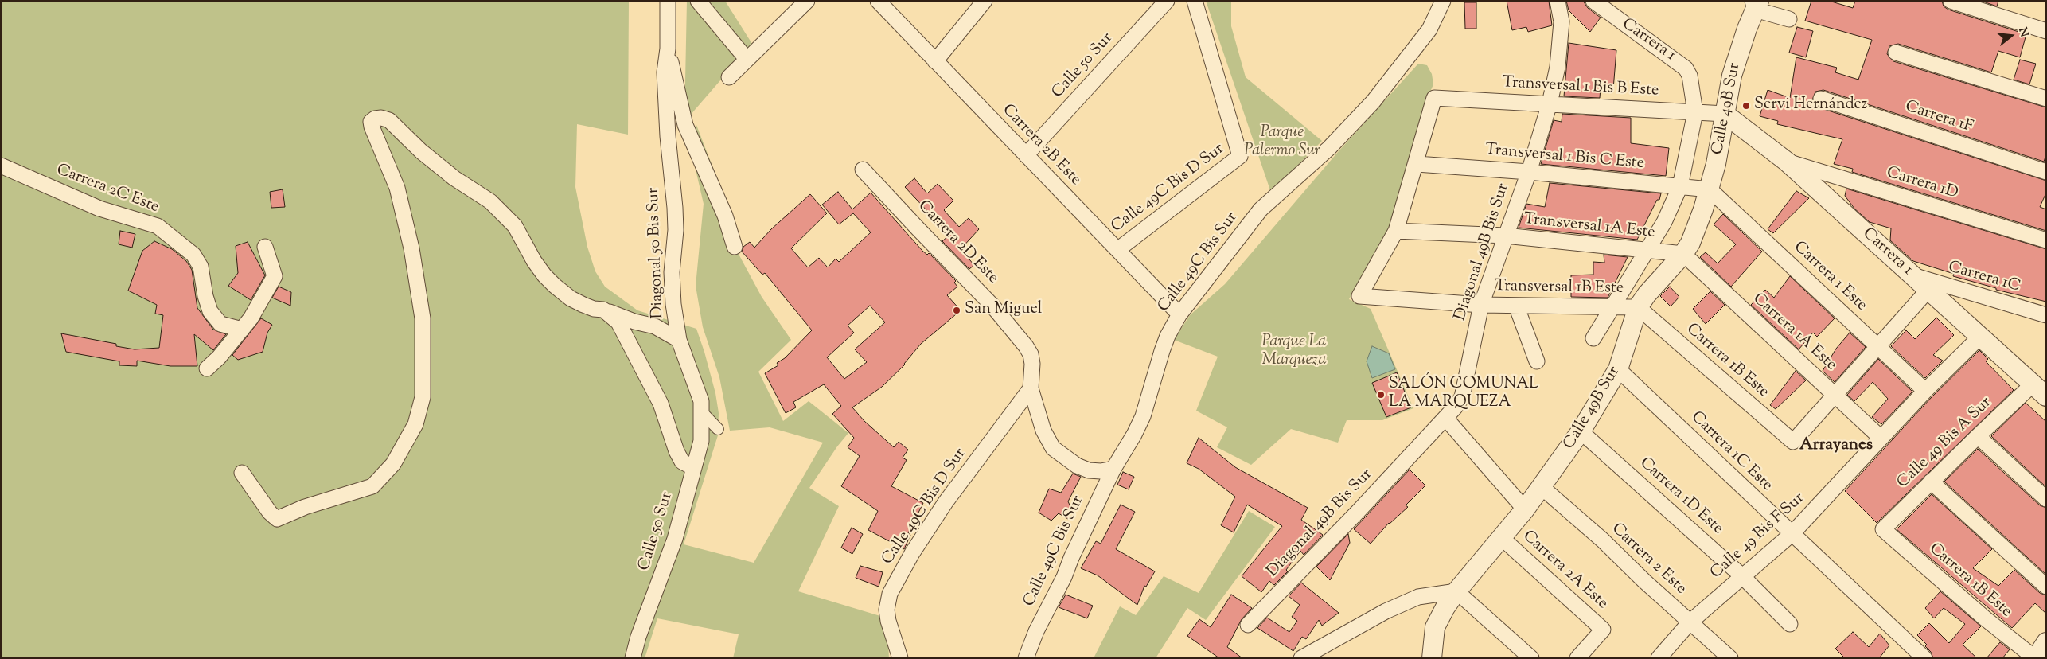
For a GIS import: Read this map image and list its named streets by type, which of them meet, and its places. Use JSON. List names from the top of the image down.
{
  "streets": {
    "street": [
      "Carrera 1",
      "Calle 50 Sur",
      "Transversal 1 Bis B Este",
      "Calle 49B Sur",
      "Carrera 1F",
      "Carrera 2B Este",
      "Transversal 1 Bis C Este",
      "Carrera 1D",
      "Calle 49C Bis D Sur",
      "Carrera 2C Este",
      "Transversal 1A Este",
      "Carrera 2D Este",
      "Diagonal 49B Bis Sur",
      "Diagonal 50 Bis Sur",
      "Calle 49C Bis Sur",
      "Carrera 1 Este",
      "Carrera 1C",
      "Transversal 1B Este",
      "Carrera 1A Este",
      "Carrera 1B Este",
      "Calle 49 Bis A Sur",
      "Carrera 1C Este",
      "Carrera 1D Este",
      "Calle 49 Bis F Sur",
      "Carrera 2 Este",
      "Carrera 2A Este"
    ]
  },
  "crossings": [
    ["Carrera 1", "Transversal 1 Bis B Este"],
    ["Carrera 1", "Calle 49B Sur"],
    ["Carrera 1", "Carrera 1D"],
    ["Carrera 1", "Carrera 1C"],
    ["Carrera 1", "Calle 49 Bis A Sur"],
    ["Carrera 1", "Calle 49 Bis F Sur"],
    ["Calle 50 Sur", "Carrera 2B Este"],
    ["Calle 50 Sur", "Diagonal 50 Bis Sur"],
    ["Transversal 1 Bis B Este", "Calle 49B Sur"],
    ["Transversal 1 Bis B Este", "Transversal 1 Bis C Este"],
    ["Transversal 1 Bis B Este", "Diagonal 49B Bis Sur"],
    ["Calle 49B Sur", "Transversal 1 Bis C Este"],
    ["Calle 49B Sur", "Transversal 1A Este"],
    ["Calle 49B Sur", "Carrera 1 Este"],
    ["Calle 49B Sur", "Transversal 1B Este"],
    ["Calle 49B Sur", "Carrera 1A Este"],
    ["Calle 49B Sur", "Carrera 1B Este"],
    ["Calle 49B Sur", "Carrera 1C Este"],
    ["Calle 49B Sur", "Carrera 1D Este"],
    ["Calle 49B Sur", "Carrera 2 Este"],
    ["Calle 49B Sur", "Carrera 2A Este"],
    ["Carrera 2B Este", "Calle 49C Bis D Sur"],
    ["Carrera 2B Este", "Calle 49C Bis Sur"],
    ["Transversal 1 Bis C Este", "Diagonal 49B Bis Sur"],
    ["Transversal 1 Bis C Este", "Carrera 1 Este"],
    ["Calle 49C Bis D Sur", "Carrera 2D Este"],
    ["Transversal 1A Este", "Diagonal 49B Bis Sur"],
    ["Transversal 1A Este", "Transversal 1B Este"],
    ["Transversal 1A Este", "Carrera 1A Este"],
    ["Diagonal 49B Bis Sur", "Transversal 1B Este"],
    ["Carrera 1 Este", "Calle 49 Bis F Sur"],
    ["Transversal 1B Este", "Carrera 1B Este"],
    ["Carrera 1A Este", "Carrera 1B Este"],
    ["Carrera 1A Este", "Calle 49 Bis F Sur"],
    ["Carrera 1B Este", "Calle 49 Bis A Sur"],
    ["Carrera 1C Este", "Calle 49 Bis F Sur"],
    ["Carrera 1D Este", "Calle 49 Bis F Sur"],
    ["Calle 49 Bis F Sur", "Carrera 2 Este"]
  ],
  "districts": ["Arrayanes"],
  "parks": ["Parque Palermo Sur", "Parque La Marqueza"],
  "places": ["Servi Hernández", "San Miguel", "SALÓN COMUNAL LA MARQUEZA"],
  "north": "right"
}
